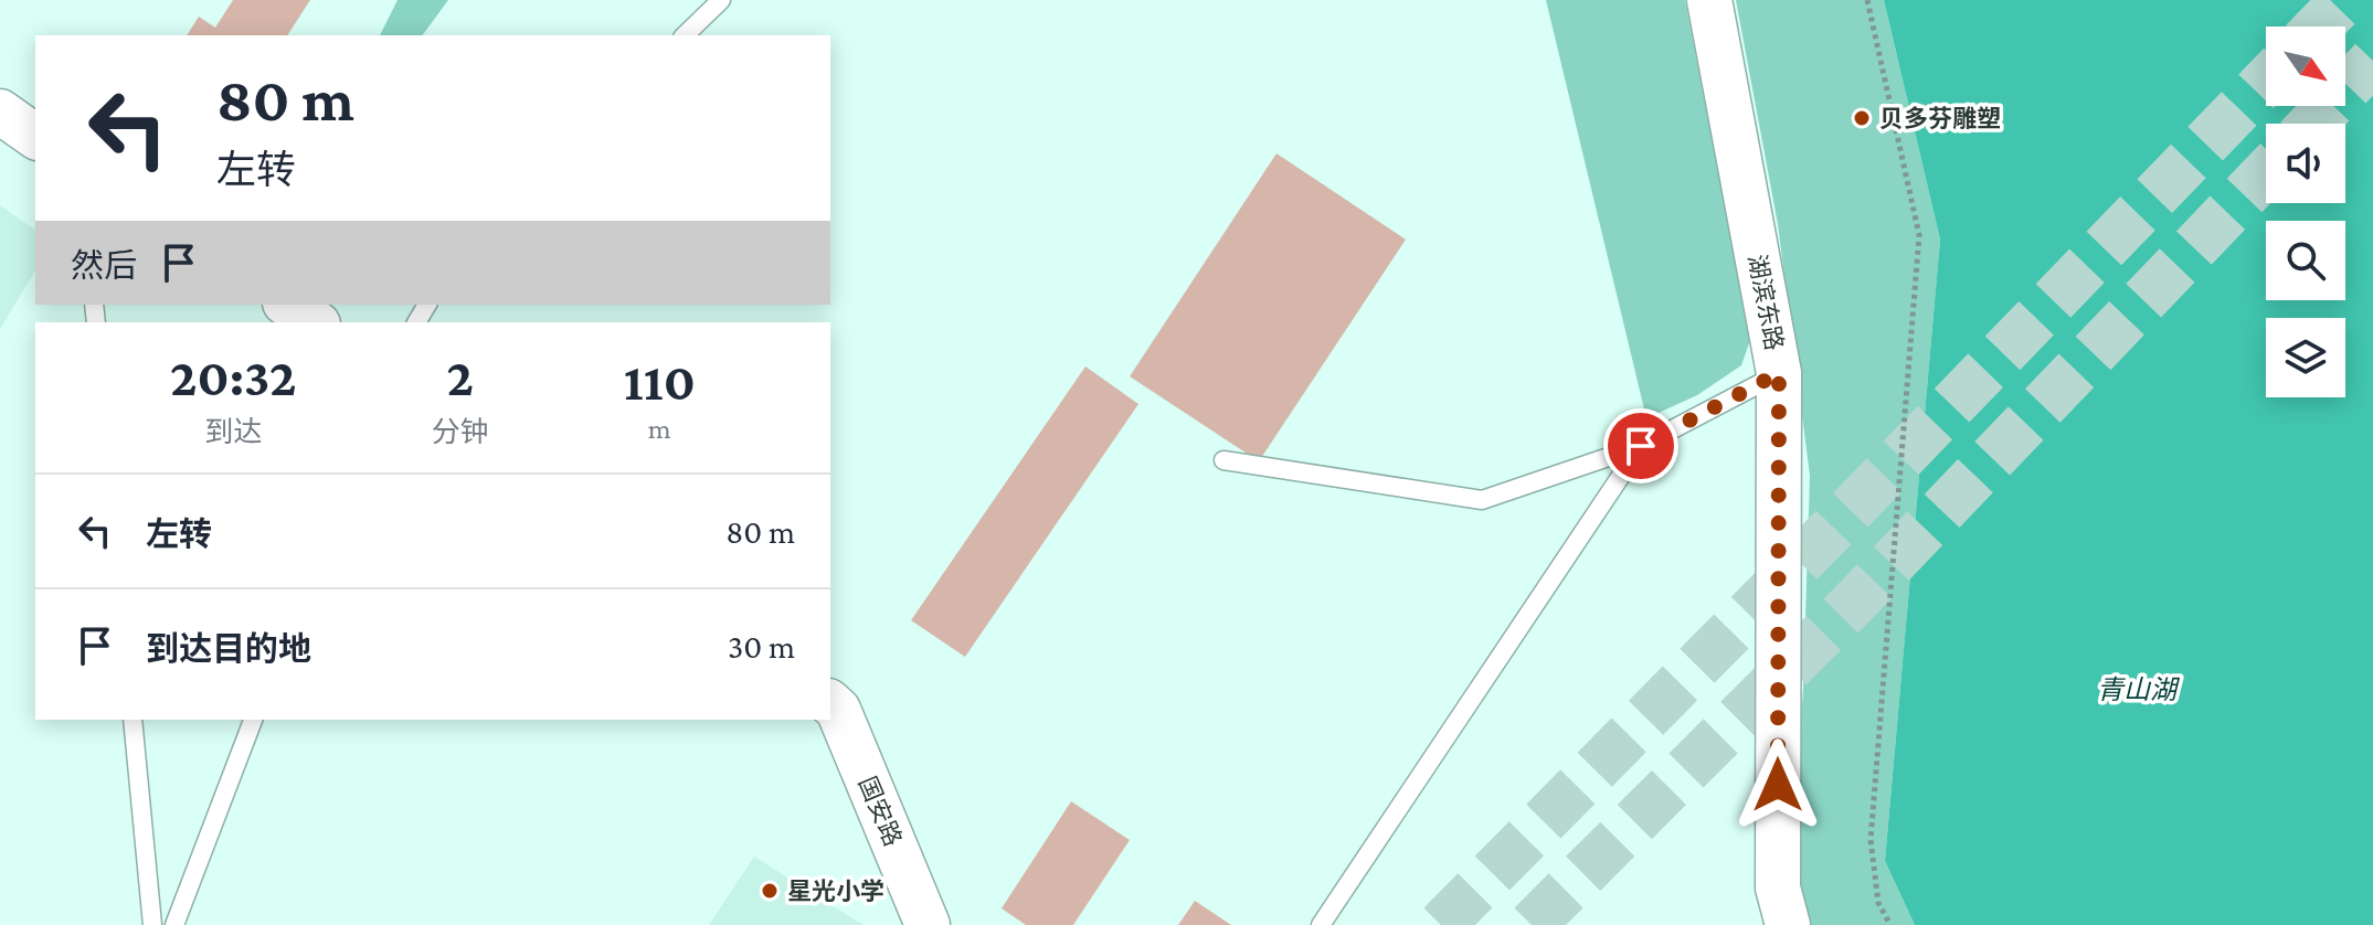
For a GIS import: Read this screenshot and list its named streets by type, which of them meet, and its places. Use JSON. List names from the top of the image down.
{
  "streets": {
    "street": ["湖滨东路", "国安路"]
  },
  "water": ["青山湖"],
  "places": ["贝多芬雕塑", "星光小学"],
  "north": "bottom right",
  "page": {
    "turn": ["80 m", "左转"],
    "then": "然后",
    "eta": [
      "20:32",
      "到达",
      "2",
      "分钟",
      "110",
      "m"
    ],
    "list": [
      {
        "name": "左转",
        "value": "80 m"
      },
      {
        "name": "到达目的地",
        "value": "30 m"
      }
    ]
  }
}
